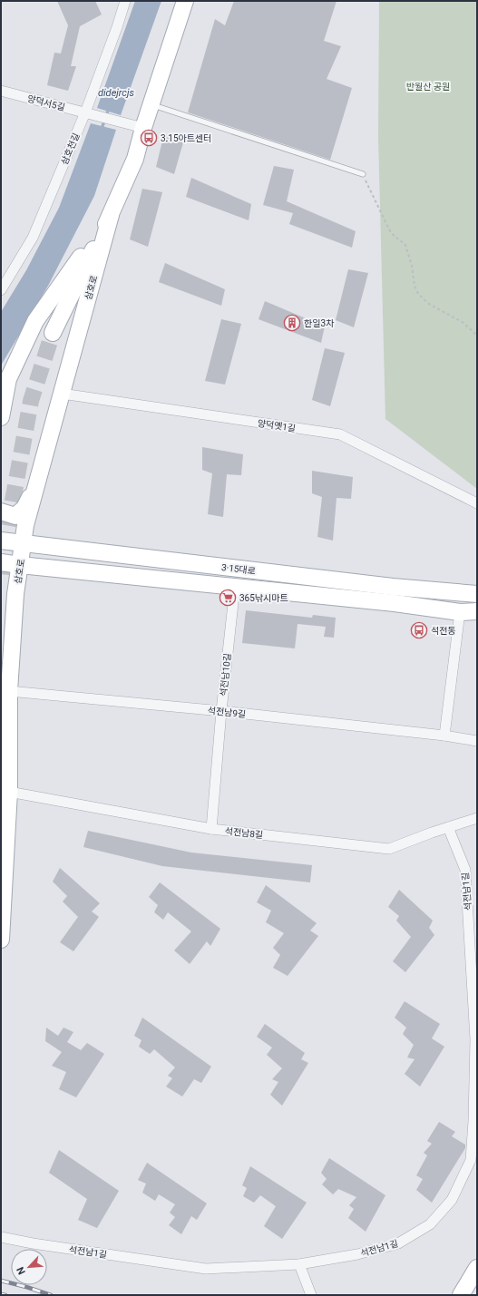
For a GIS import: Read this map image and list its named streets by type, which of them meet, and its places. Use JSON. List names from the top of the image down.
{
  "streets": {
    "main road": ["삼호로", "3·15대로"],
    "street": [
      "양덕서5길",
      "삼호천길",
      "양덕옛1길",
      "석전남10길",
      "석전남9길",
      "석전남8길",
      "석전남1길"
    ]
  },
  "crossings": [
    ["양덕서5길", "삼호천길"],
    ["양덕서5길", "삼호로"],
    ["삼호로", "양덕옛1길"],
    ["삼호로", "3·15대로"],
    ["삼호로", "석전남9길"],
    ["삼호로", "석전남8길"],
    ["3·15대로", "석전남10길"],
    ["석전남10길", "석전남9길"],
    ["석전남10길", "석전남8길"],
    ["석전남8길", "석전남1길"]
  ],
  "water": ["didejrcjs"],
  "parks": ["반월산 공원"],
  "places": {
    "bus stop": ["3.15아트센터", "석전동"],
    "building": ["한일3차"],
    "supermarket": ["365낚시마트"]
  },
  "north": "bottom left"
}
